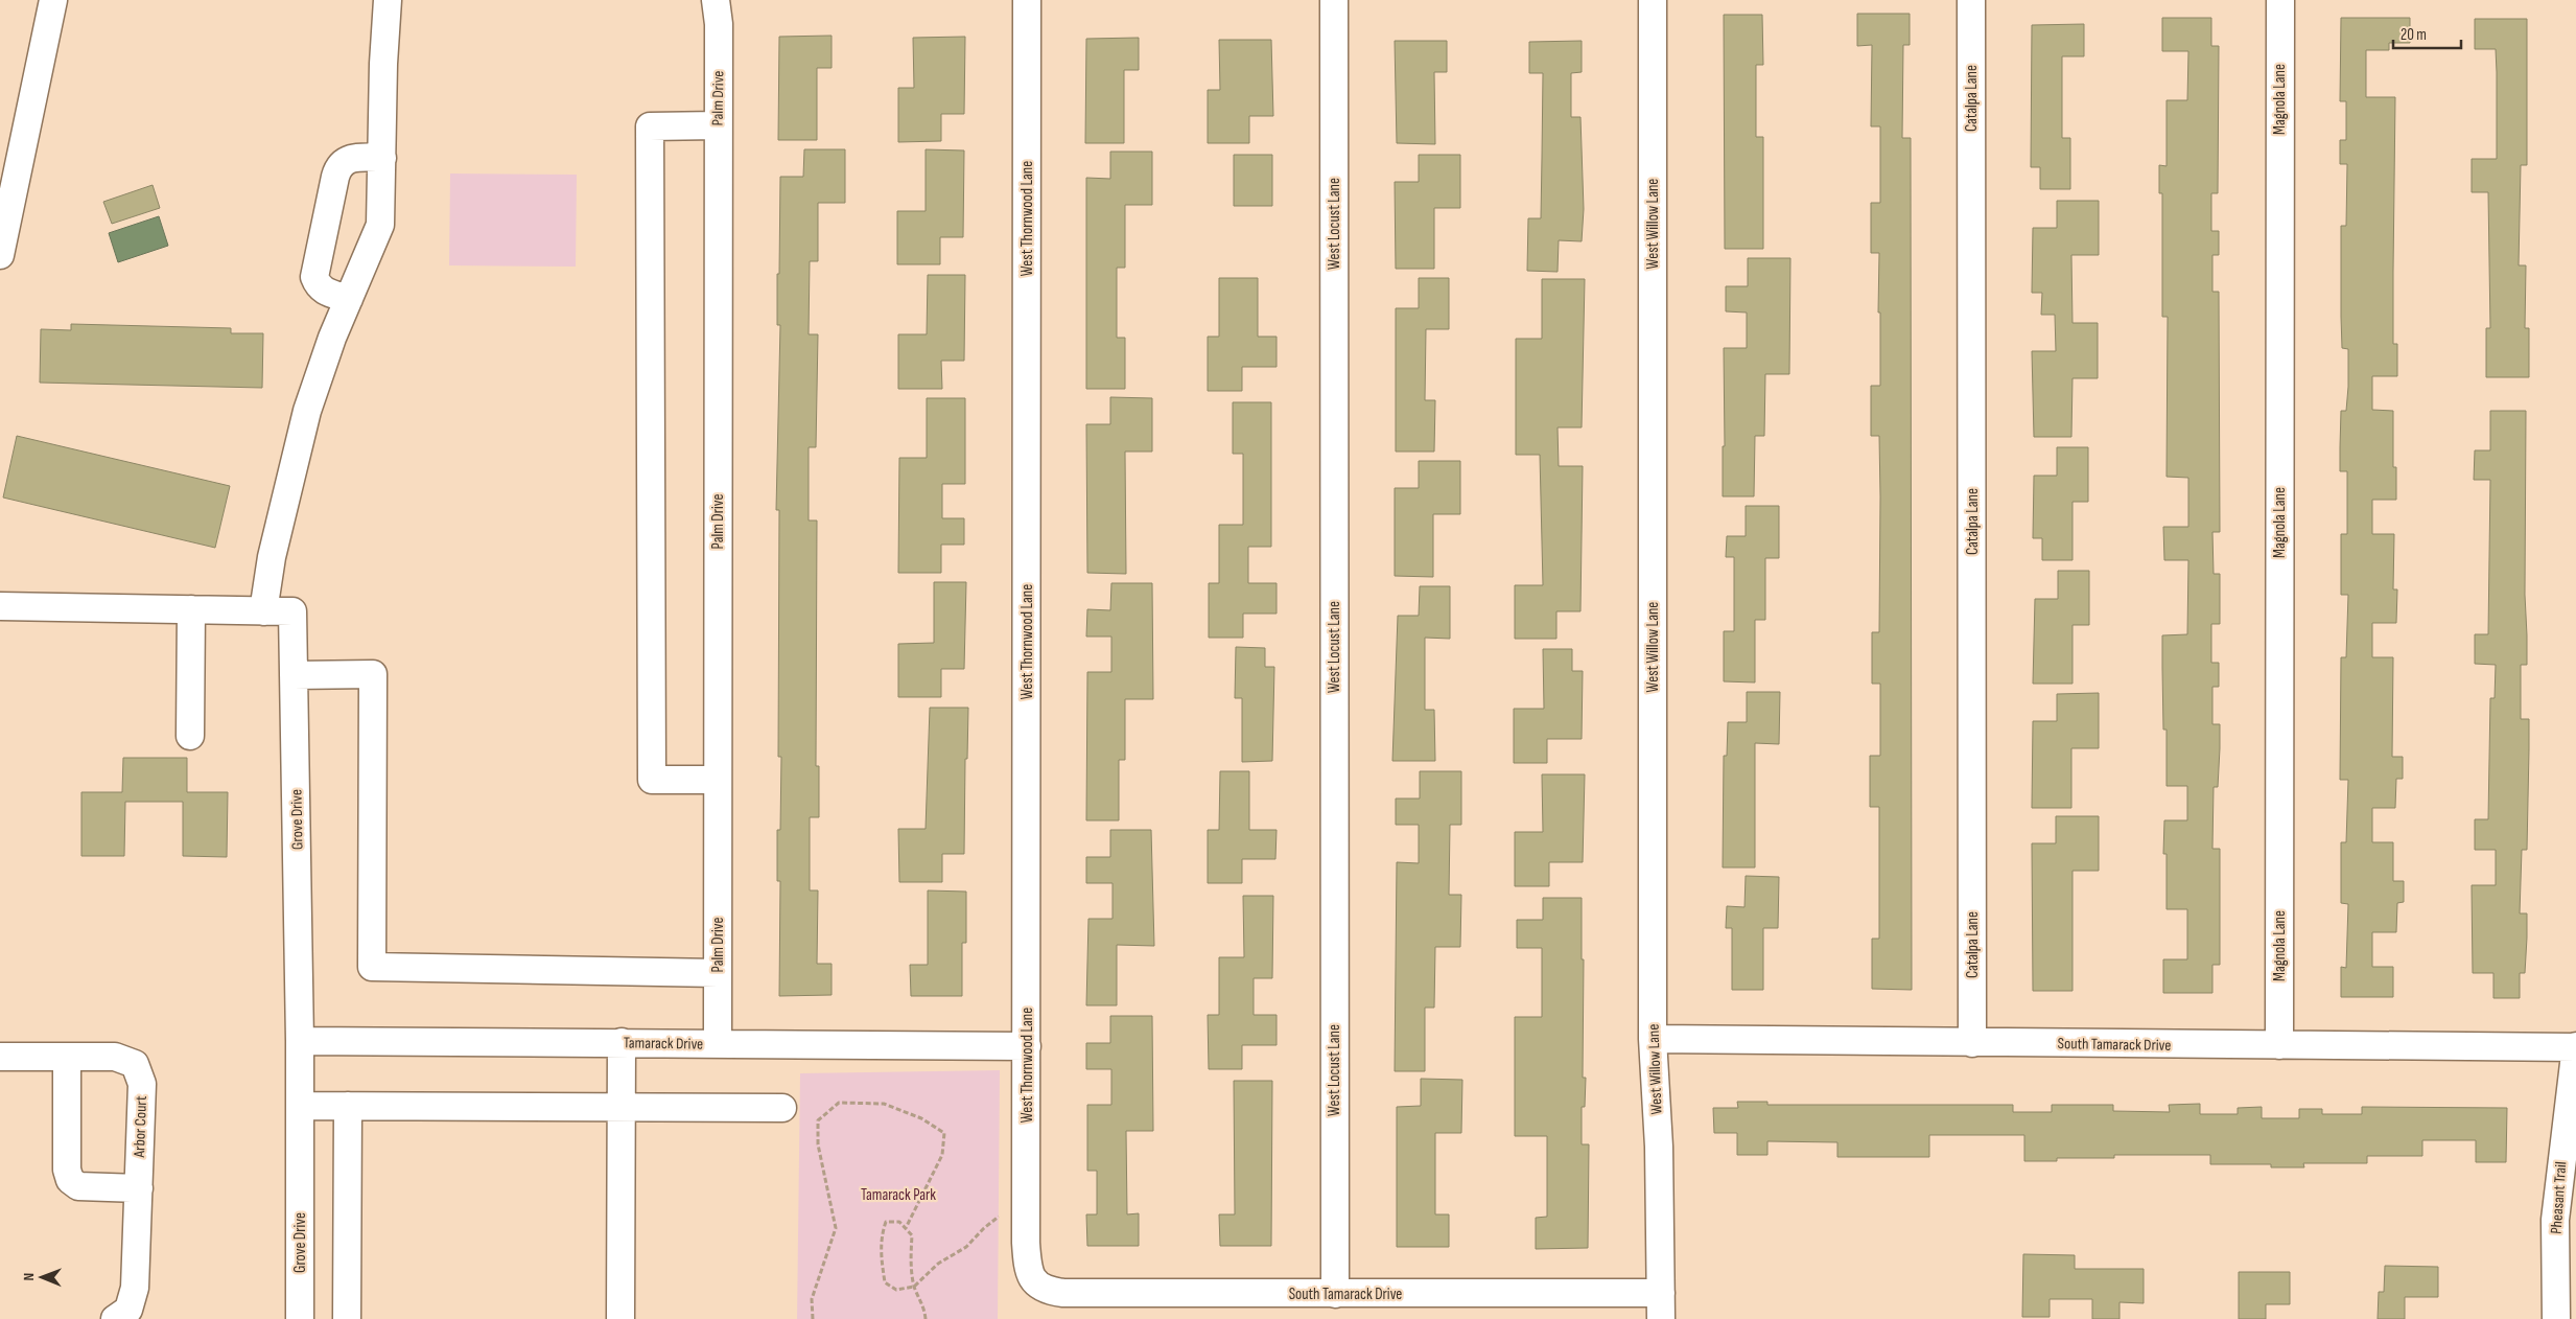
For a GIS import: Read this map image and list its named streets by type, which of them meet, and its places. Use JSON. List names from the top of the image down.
{
  "streets": {
    "street": [
      "Palm Drive",
      "Catalpa Lane",
      "Magnola Lane",
      "West Thornwood Lane",
      "West Locust Lane",
      "West Willow Lane",
      "Grove Drive",
      "Tamarack Drive",
      "South Tamarack Drive",
      "Arbor Court",
      "Pheasant Trail"
    ]
  },
  "crossings": [
    ["Palm Drive", "Tamarack Drive"],
    ["Catalpa Lane", "South Tamarack Drive"],
    ["Magnola Lane", "South Tamarack Drive"],
    ["West Thornwood Lane", "Tamarack Drive"],
    ["West Thornwood Lane", "South Tamarack Drive"],
    ["West Locust Lane", "South Tamarack Drive"],
    ["West Willow Lane", "South Tamarack Drive"],
    ["Grove Drive", "Tamarack Drive"],
    ["South Tamarack Drive", "Pheasant Trail"]
  ],
  "parks": ["Tamarack Park"],
  "scale_bar": "20 m",
  "north": "left"
}
